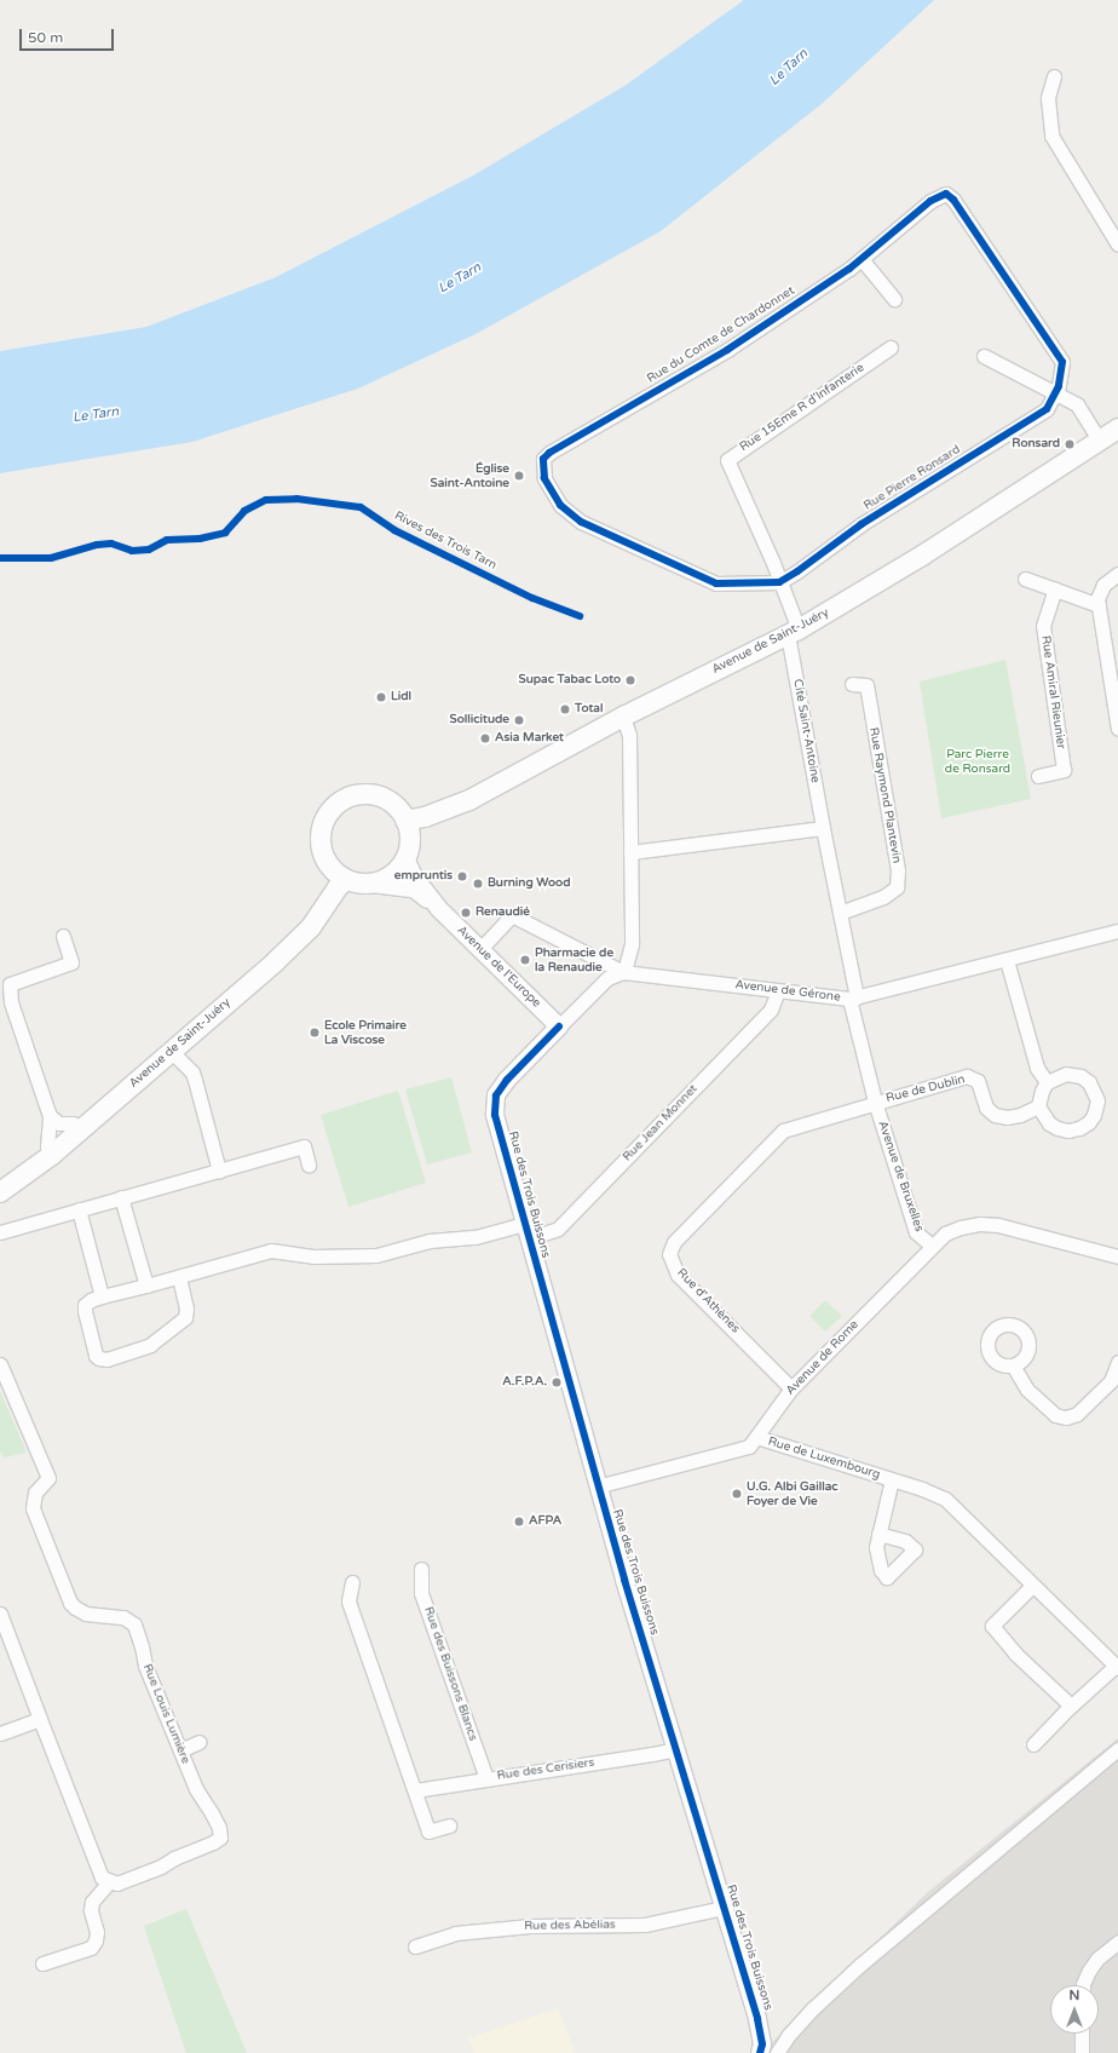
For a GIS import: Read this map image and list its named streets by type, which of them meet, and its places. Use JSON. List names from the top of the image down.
{
  "streets": {
    "main road": ["Avenue de Saint-Juéry"],
    "street": [
      "Rue du Comte de Chardonnet",
      "Rue 15Eme R d'Infanterie",
      "Rue Pierre Ronsard",
      "Rue Amiral Rieunier",
      "Cité Saint-Antoine",
      "Rue Raymond Plantevin",
      "Avenue de l'Europe",
      "Avenue de Gérone",
      "Rue de Dublin",
      "Rue Jean Monnet",
      "Avenue de Bruxelles",
      "Rue des Trois Buissons",
      "Rue d'Athènes",
      "Avenue de Rome",
      "Rue de Luxembourg",
      "Rue des Buissons Blancs",
      "Rue Louis Lumière",
      "Rue des Cerisiers",
      "Rue des Abélias"
    ],
    "cycle path": ["Rives des Trois Tarn"]
  },
  "crossings": [
    ["Rue du Comte de Chardonnet", "Rue 15Eme R d'Infanterie"],
    ["Rue du Comte de Chardonnet", "Rue Pierre Ronsard"],
    ["Rue 15Eme R d'Infanterie", "Rue Pierre Ronsard"],
    ["Avenue de Saint-Juéry", "Cité Saint-Antoine"],
    ["Avenue de Saint-Juéry", "Avenue de l'Europe"],
    ["Cité Saint-Antoine", "Rue Raymond Plantevin"],
    ["Cité Saint-Antoine", "Avenue de Gérone"],
    ["Cité Saint-Antoine", "Avenue de Bruxelles"],
    ["Avenue de l'Europe", "Avenue de Gérone"],
    ["Avenue de l'Europe", "Rue des Trois Buissons"],
    ["Avenue de Gérone", "Rue Jean Monnet"],
    ["Avenue de Gérone", "Avenue de Bruxelles"],
    ["Rue de Dublin", "Avenue de Bruxelles"],
    ["Rue de Dublin", "Rue d'Athènes"],
    ["Rue Jean Monnet", "Rue des Trois Buissons"],
    ["Avenue de Bruxelles", "Rue d'Athènes"],
    ["Avenue de Bruxelles", "Avenue de Rome"],
    ["Rue des Trois Buissons", "Avenue de Rome"],
    ["Rue des Trois Buissons", "Rue des Cerisiers"],
    ["Rue des Trois Buissons", "Rue des Abélias"],
    ["Rue d'Athènes", "Avenue de Rome"],
    ["Avenue de Rome", "Rue de Luxembourg"],
    ["Rue des Buissons Blancs", "Rue des Cerisiers"]
  ],
  "water": ["Le Tarn"],
  "parks": ["Parc Pierre de Ronsard"],
  "places": [
    "Ronsard",
    "Église Saint-Antoine",
    "Supac Tabac Loto",
    "Lidl",
    "Total",
    "Sollicitude",
    "Asia Market",
    "empruntis",
    "Burning Wood",
    "Renaudié",
    "Pharmacie de la Renaudie",
    "Ecole Primaire La Viscose",
    "A.F.P.A.",
    "U.G. Albi Gaillac Foyer de Vie",
    "AFPA"
  ],
  "scale_bar": "50 m",
  "north": "top"
}
